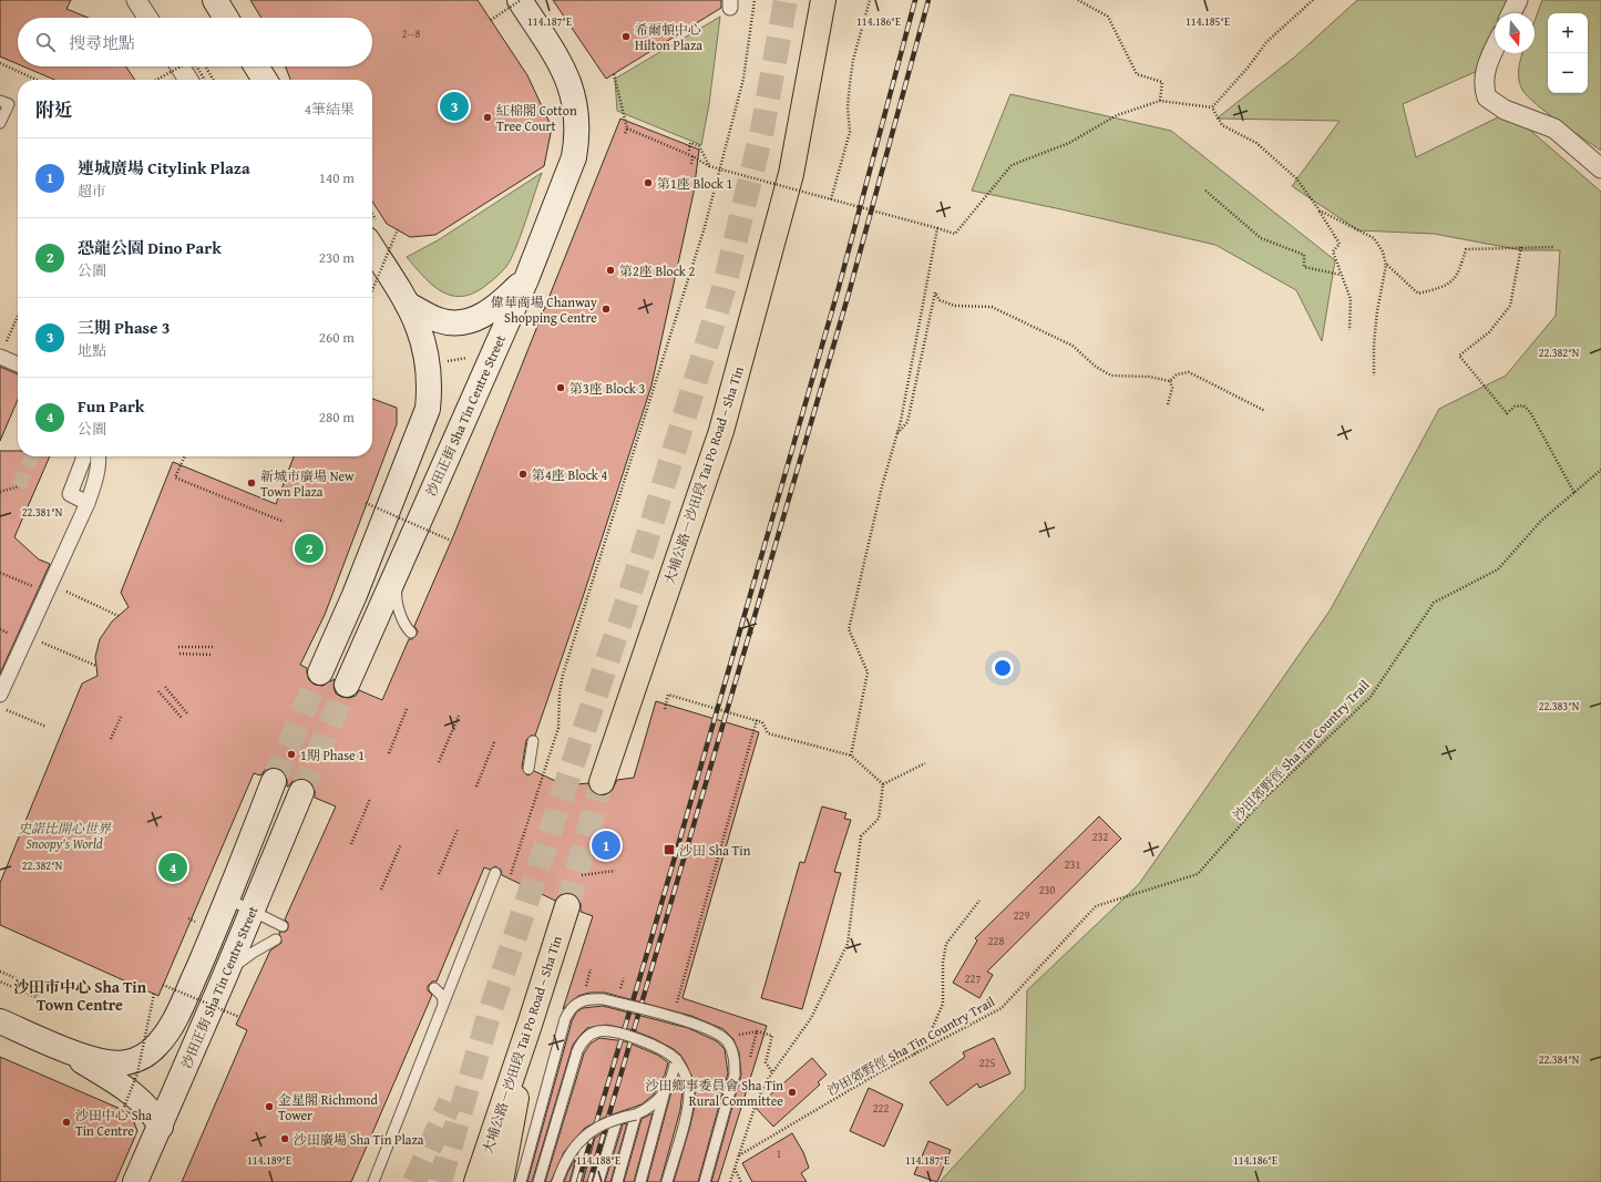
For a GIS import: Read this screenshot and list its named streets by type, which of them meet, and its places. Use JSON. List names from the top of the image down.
{
  "streets": {
    "highway": ["大埔公路－沙田段 Tai Po Road – Sha Tin"],
    "main road": ["沙田正街 Sha Tin Centre Street"],
    "path": ["沙田郊野徑 Sha Tin Country Trail"]
  },
  "districts": ["沙田市中心 Sha Tin Town Centre"],
  "parks": ["史諾比開心世界 Snoopy's World"],
  "places": {
    "other": [
      "希爾頓中心 Hilton Plaza",
      "紅棉閣 Cotton Tree Court",
      "第1座 Block 1",
      "第2座 Block 2",
      "偉華商場 Chanway Shopping Centre",
      "第3座 Block 3",
      "第4座 Block 4",
      "新城市廣場 New Town Plaza",
      "1期 Phase 1",
      "沙田鄉事委員會 Sha Tin Rural Committee",
      "金星閣 Richmond Tower",
      "沙田中心 Sha Tin Centre",
      "沙田廣場 Sha Tin Plaza"
    ],
    "transit": ["沙田 Sha Tin"]
  },
  "house_numbers": [
    "2--8",
    "232",
    "231",
    "230",
    "229",
    "228",
    "227",
    "225",
    "222",
    "1"
  ],
  "north": "bottom",
  "page": {
    "map_buttons": ["+", "−"],
    "search": "搜尋地點",
    "heading": ["附近", "4筆結果"],
    "pins": [
      "3",
      "2",
      "1",
      "4"
    ],
    "list": [
      {
        "mark": "1",
        "name": "連城廣場 Citylink Plaza",
        "note": "超市",
        "value": "140 m"
      },
      {
        "mark": "2",
        "name": "恐龍公園 Dino Park",
        "note": "公園",
        "value": "230 m"
      },
      {
        "mark": "3",
        "name": "三期 Phase 3",
        "note": "地點",
        "value": "260 m"
      },
      {
        "mark": "4",
        "name": "Fun Park",
        "note": "公園",
        "value": "280 m"
      }
    ]
  },
  "coordinates": [
    "114.187°E",
    "114.186°E",
    "114.185°E",
    "22.382°N",
    "22.381°N",
    "22.383°N",
    "22.384°N",
    "114.189°E",
    "114.188°E"
  ]
}
